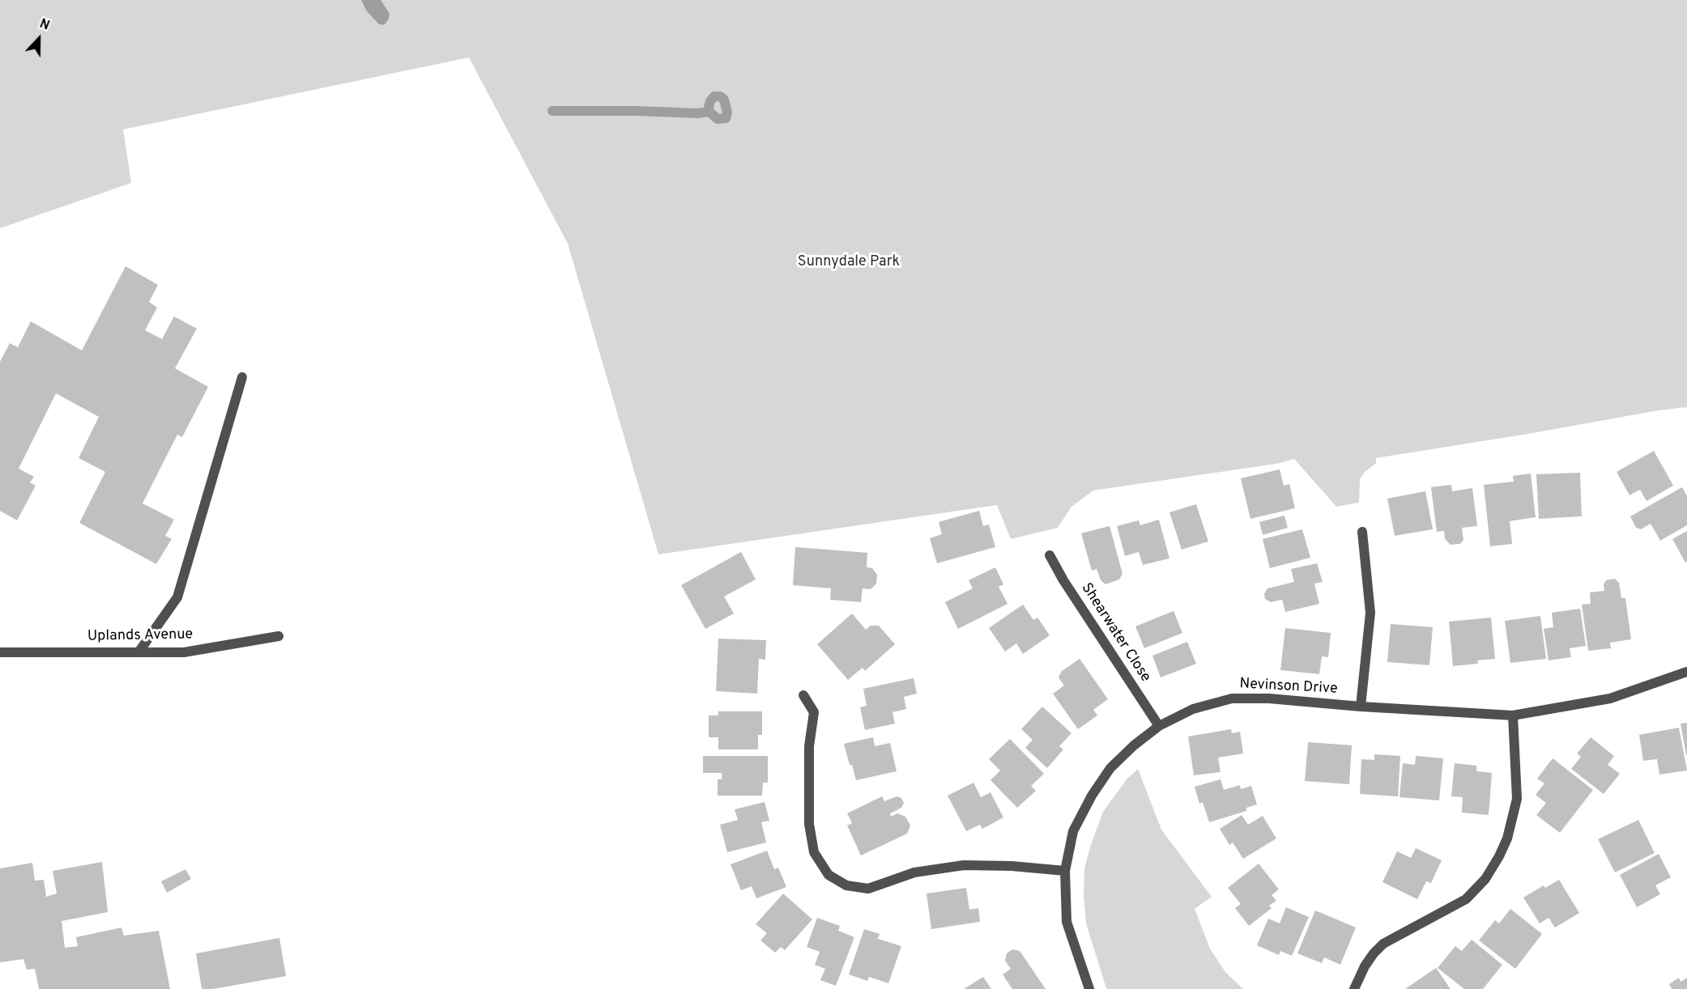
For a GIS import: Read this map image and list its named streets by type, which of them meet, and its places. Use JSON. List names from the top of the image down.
{
  "streets": {
    "street": ["Shearwater Close", "Uplands Avenue", "Nevinson Drive"]
  },
  "crossings": [
    ["Shearwater Close", "Nevinson Drive"]
  ],
  "parks": ["Sunnydale Park"],
  "north": "top"
}
